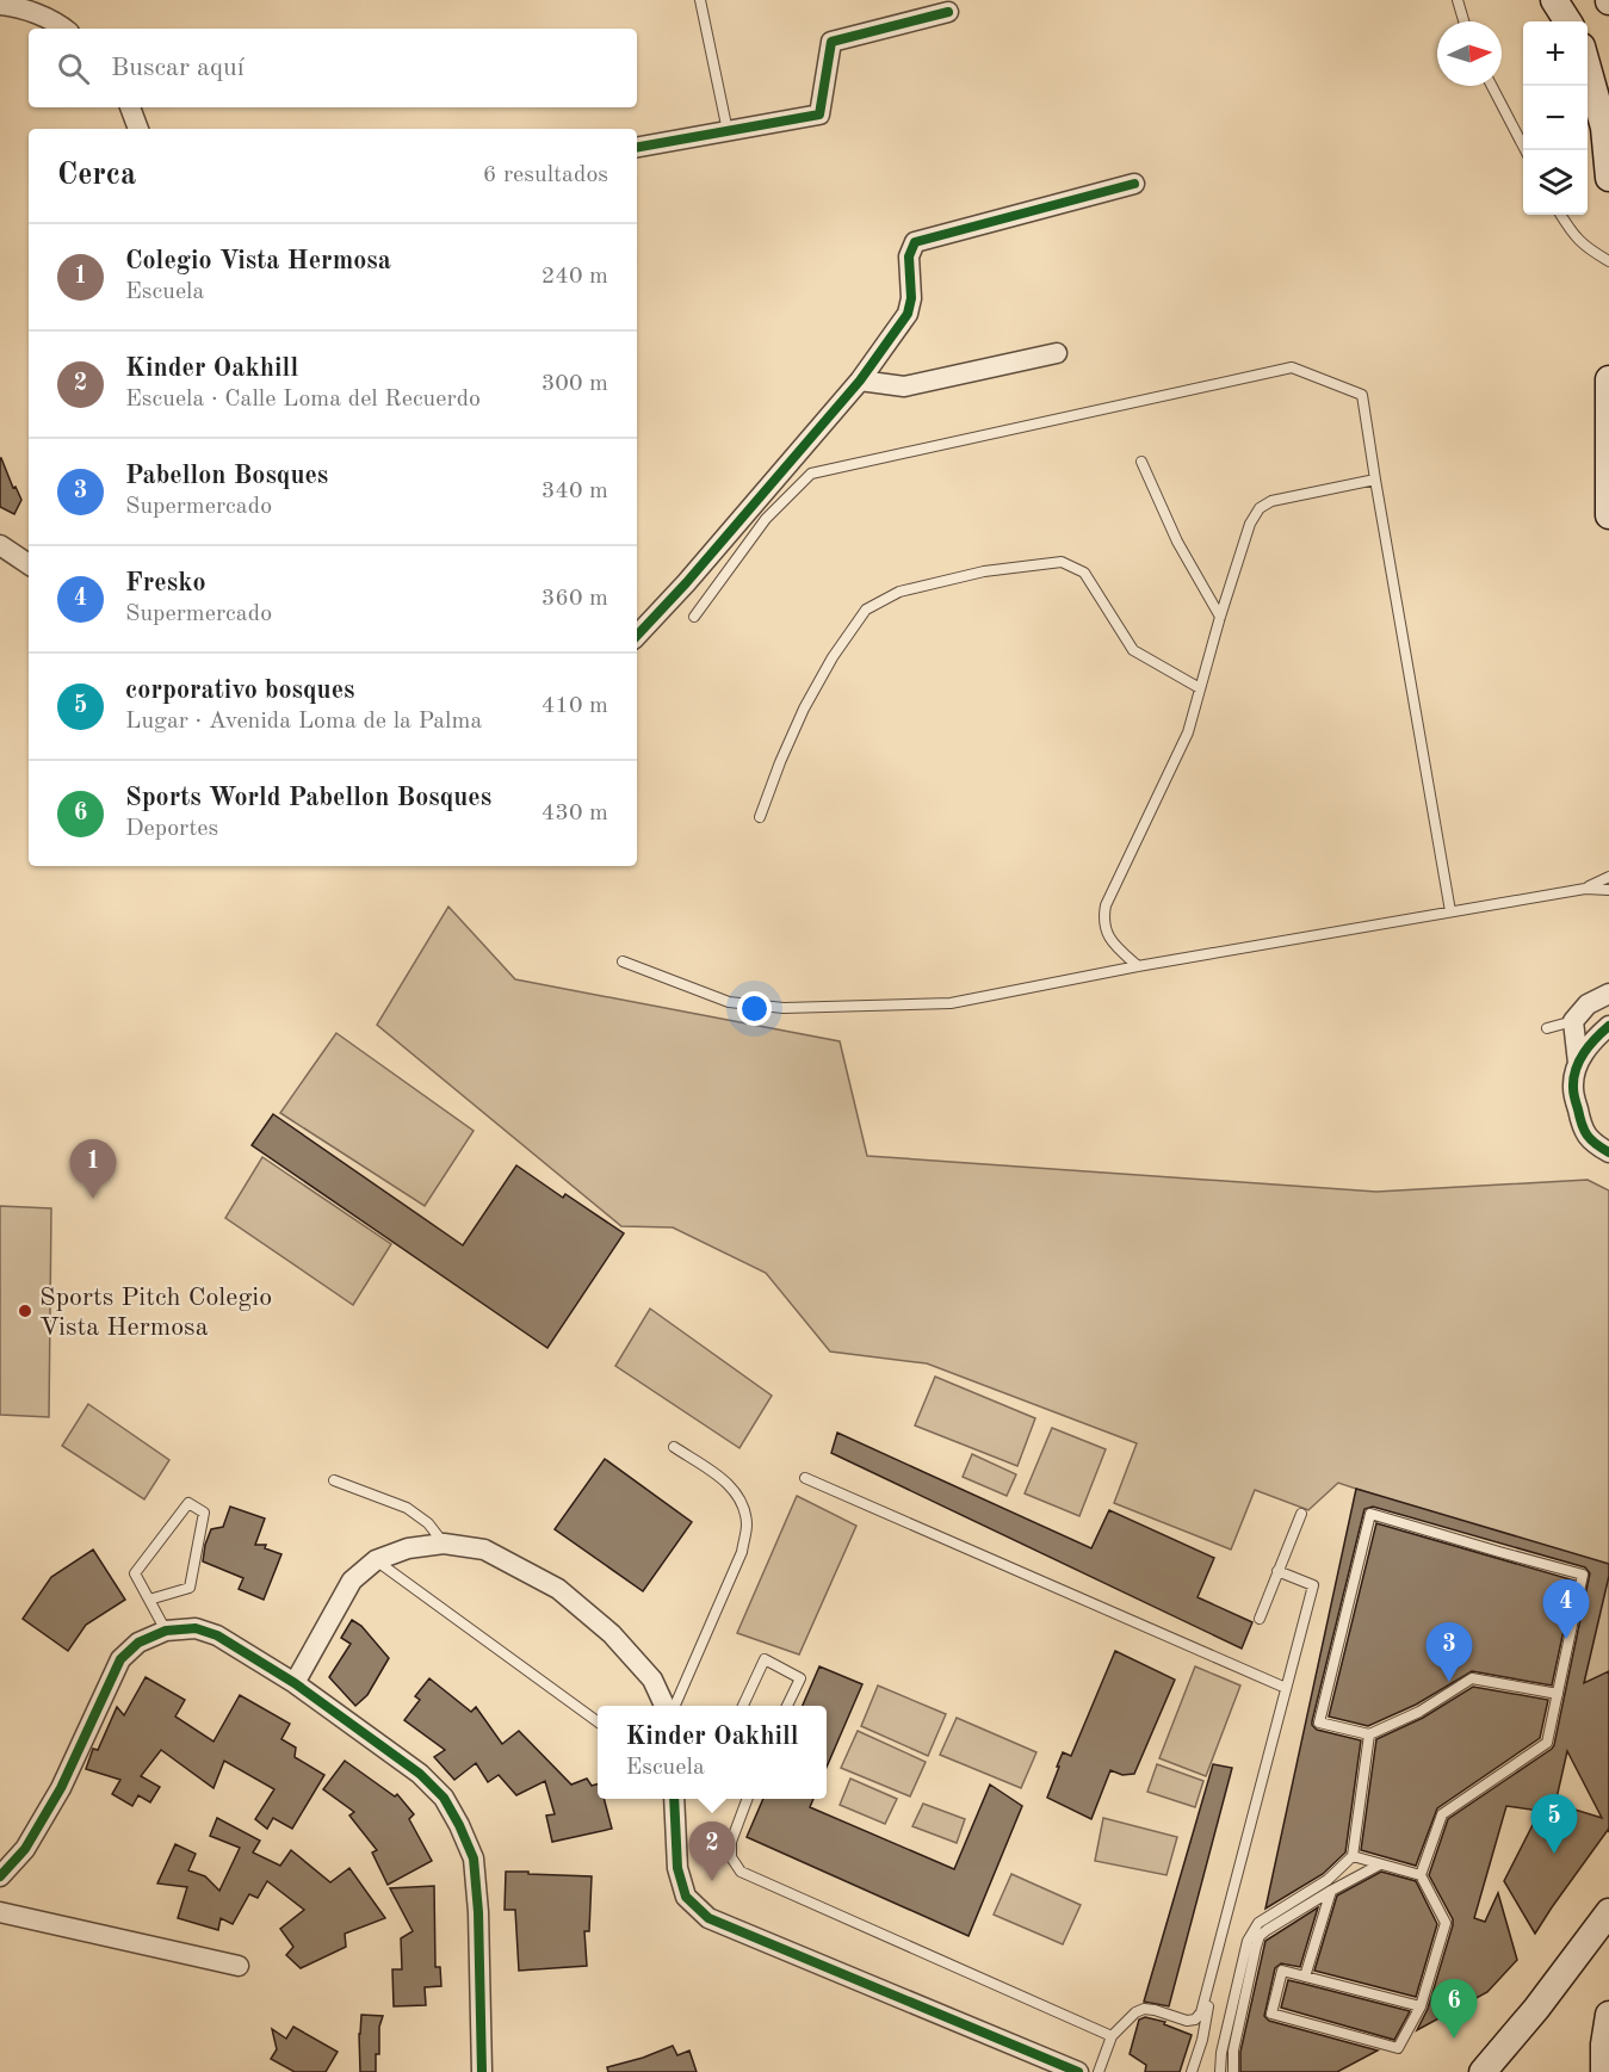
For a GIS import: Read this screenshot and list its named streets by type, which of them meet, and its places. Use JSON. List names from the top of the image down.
{
  "places": ["Sports Pitch Colegio Vista Hermosa"],
  "north": "right",
  "page": {
    "map_buttons": ["+", "−"],
    "search": "Buscar aquí",
    "heading": ["Cerca", "6 resultados"],
    "list": [
      {
        "mark": "1",
        "name": "Colegio Vista Hermosa",
        "note": "Escuela",
        "value": "240 m"
      },
      {
        "mark": "2",
        "name": "Kinder Oakhill",
        "note": "Escuela · Calle Loma del Recuerdo",
        "value": "300 m"
      },
      {
        "mark": "3",
        "name": "Pabellon Bosques",
        "note": "Supermercado",
        "value": "340 m"
      },
      {
        "mark": "4",
        "name": "Fresko",
        "note": "Supermercado",
        "value": "360 m"
      },
      {
        "mark": "5",
        "name": "corporativo bosques",
        "note": "Lugar · Avenida Loma de la Palma",
        "value": "410 m"
      },
      {
        "mark": "6",
        "name": "Sports World Pabellon Bosques",
        "note": "Deportes",
        "value": "430 m"
      }
    ],
    "pins": [
      "1",
      "4",
      "3",
      "5",
      "2",
      "6"
    ],
    "popup": ["Kinder Oakhill", "Escuela"]
  }
}
